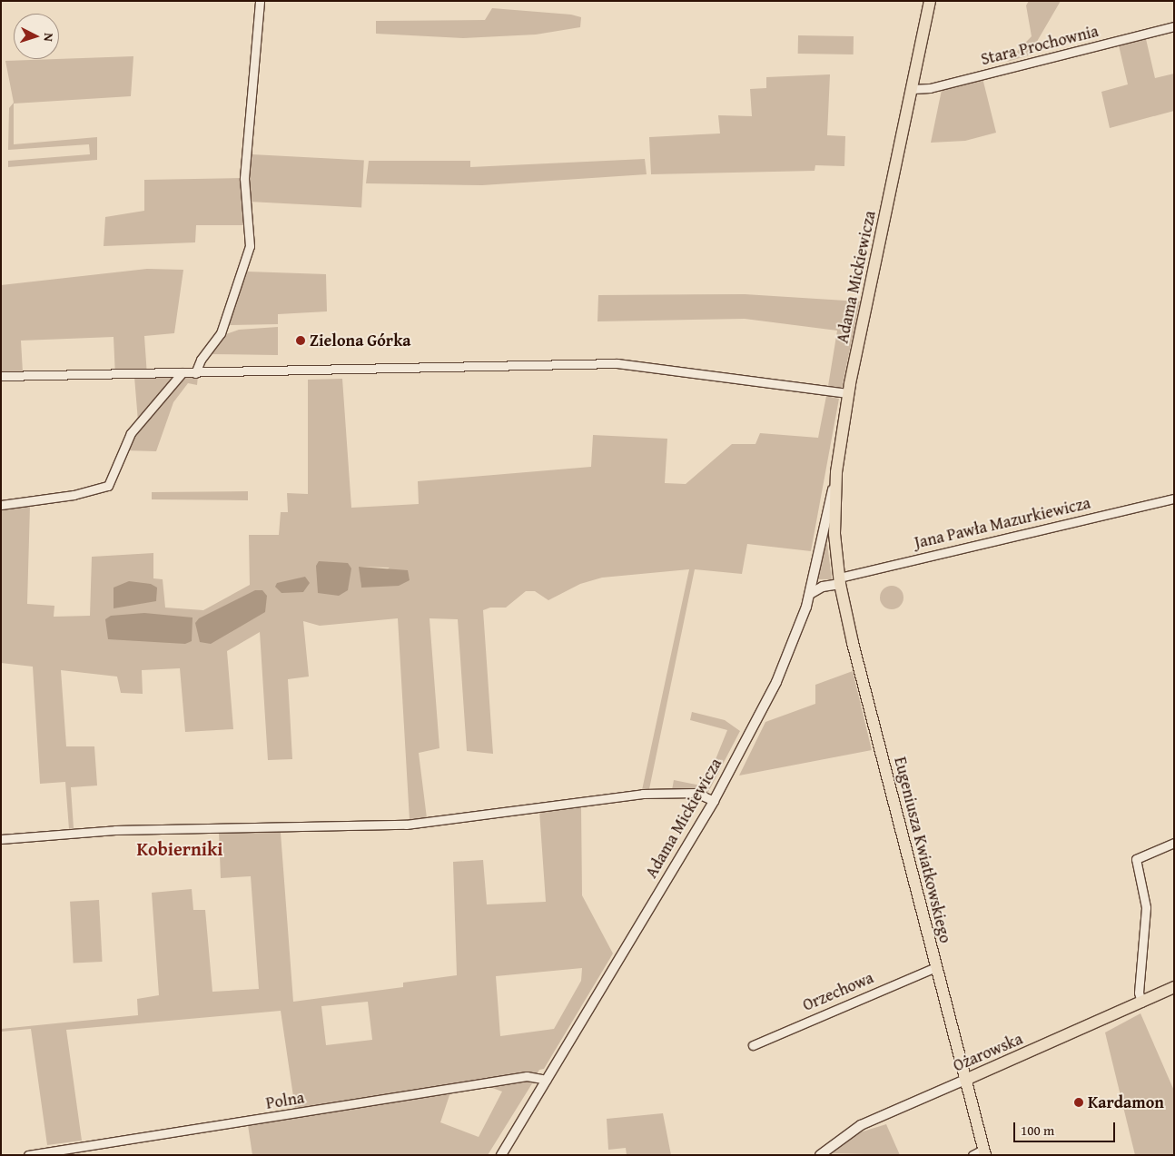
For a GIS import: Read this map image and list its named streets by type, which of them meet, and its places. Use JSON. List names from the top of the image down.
{
  "streets": {
    "main road": ["Adama Mickiewicza", "Eugeniusza Kwiatkowskiego", "Ożarowska"],
    "street": [
      "Stara Prochownia",
      "Jana Pawła Mazurkiewicza",
      "Orzechowa",
      "Polna"
    ]
  },
  "crossings": [
    ["Stara Prochownia", "Adama Mickiewicza"],
    ["Adama Mickiewicza", "Jana Pawła Mazurkiewicza"],
    ["Adama Mickiewicza", "Eugeniusza Kwiatkowskiego"],
    ["Adama Mickiewicza", "Polna"],
    ["Jana Pawła Mazurkiewicza", "Eugeniusza Kwiatkowskiego"],
    ["Eugeniusza Kwiatkowskiego", "Orzechowa"],
    ["Eugeniusza Kwiatkowskiego", "Ożarowska"]
  ],
  "districts": ["Kobierniki"],
  "places": ["Zielona Górka", "Kardamon"],
  "scale_bar": "100 m",
  "north": "right"
}
